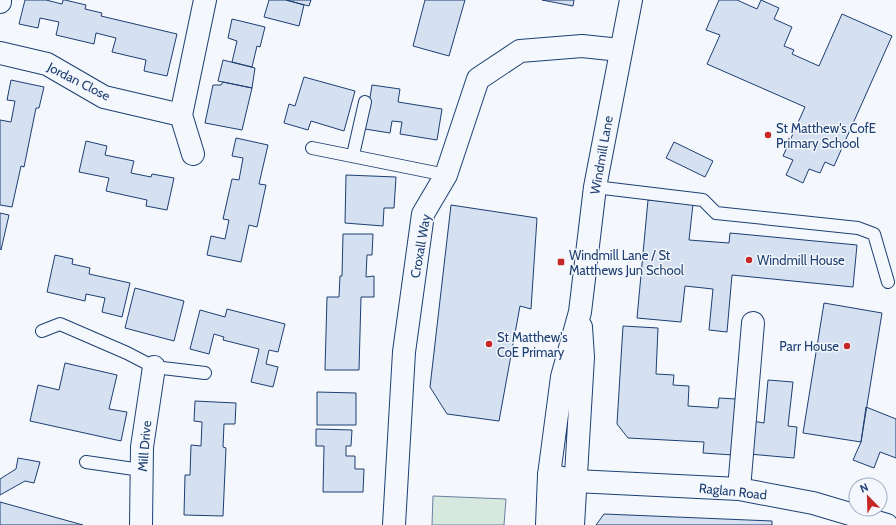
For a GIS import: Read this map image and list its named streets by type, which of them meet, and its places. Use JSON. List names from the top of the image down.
{
  "streets": {
    "street": [
      "Jordan Close",
      "Windmill Lane",
      "Croxall Way",
      "Mill Drive",
      "Raglan Road"
    ]
  },
  "crossings": [
    ["Windmill Lane", "Croxall Way"],
    ["Windmill Lane", "Raglan Road"]
  ],
  "places": {
    "other": [
      "St Matthew's CofE Primary School",
      "Windmill House",
      "St Matthew's CoE Primary",
      "Parr House"
    ],
    "transit": ["Windmill Lane / St Matthews Jun School"]
  },
  "north": "top left"
}
